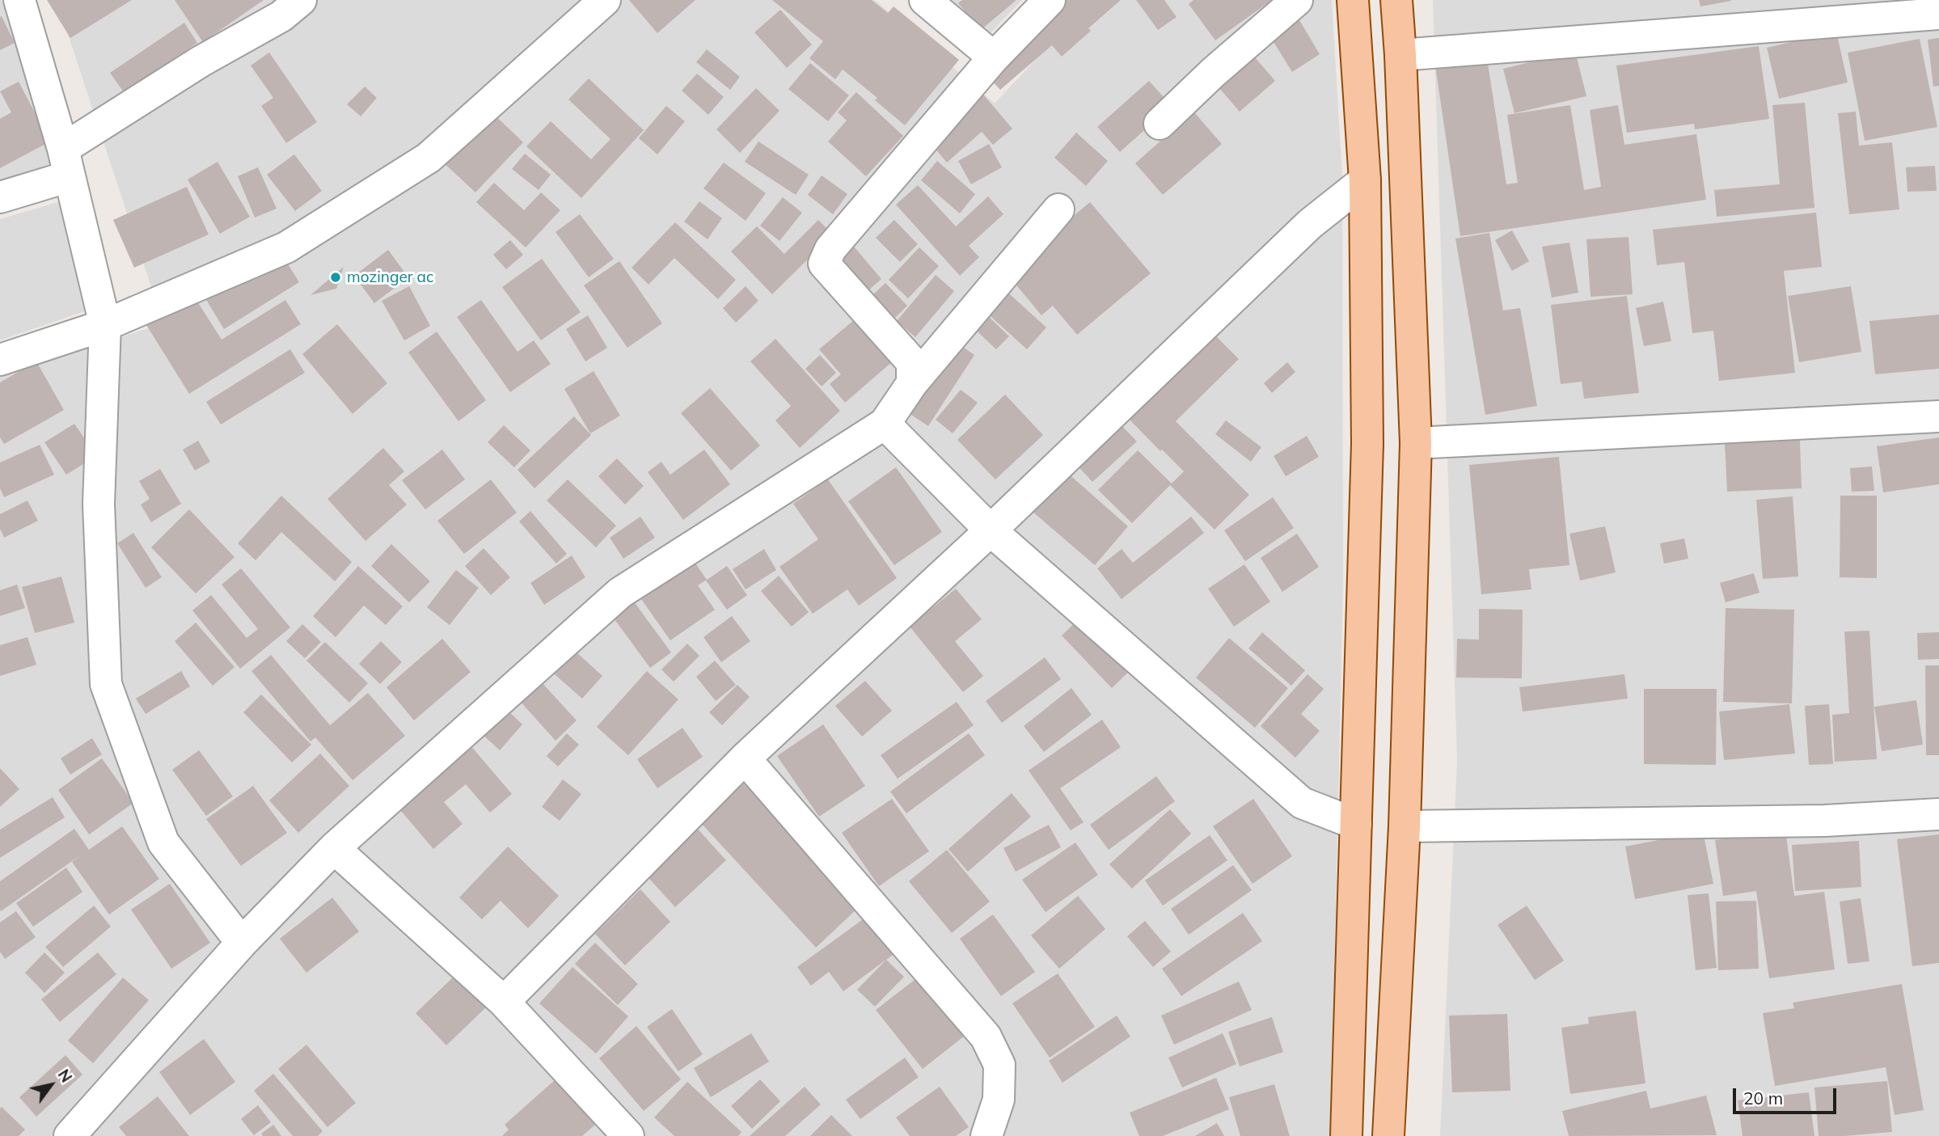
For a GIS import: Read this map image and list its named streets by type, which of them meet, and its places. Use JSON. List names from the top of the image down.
{
  "places": ["mozinger ac"],
  "scale_bar": "20 m",
  "north": "top right"
}
